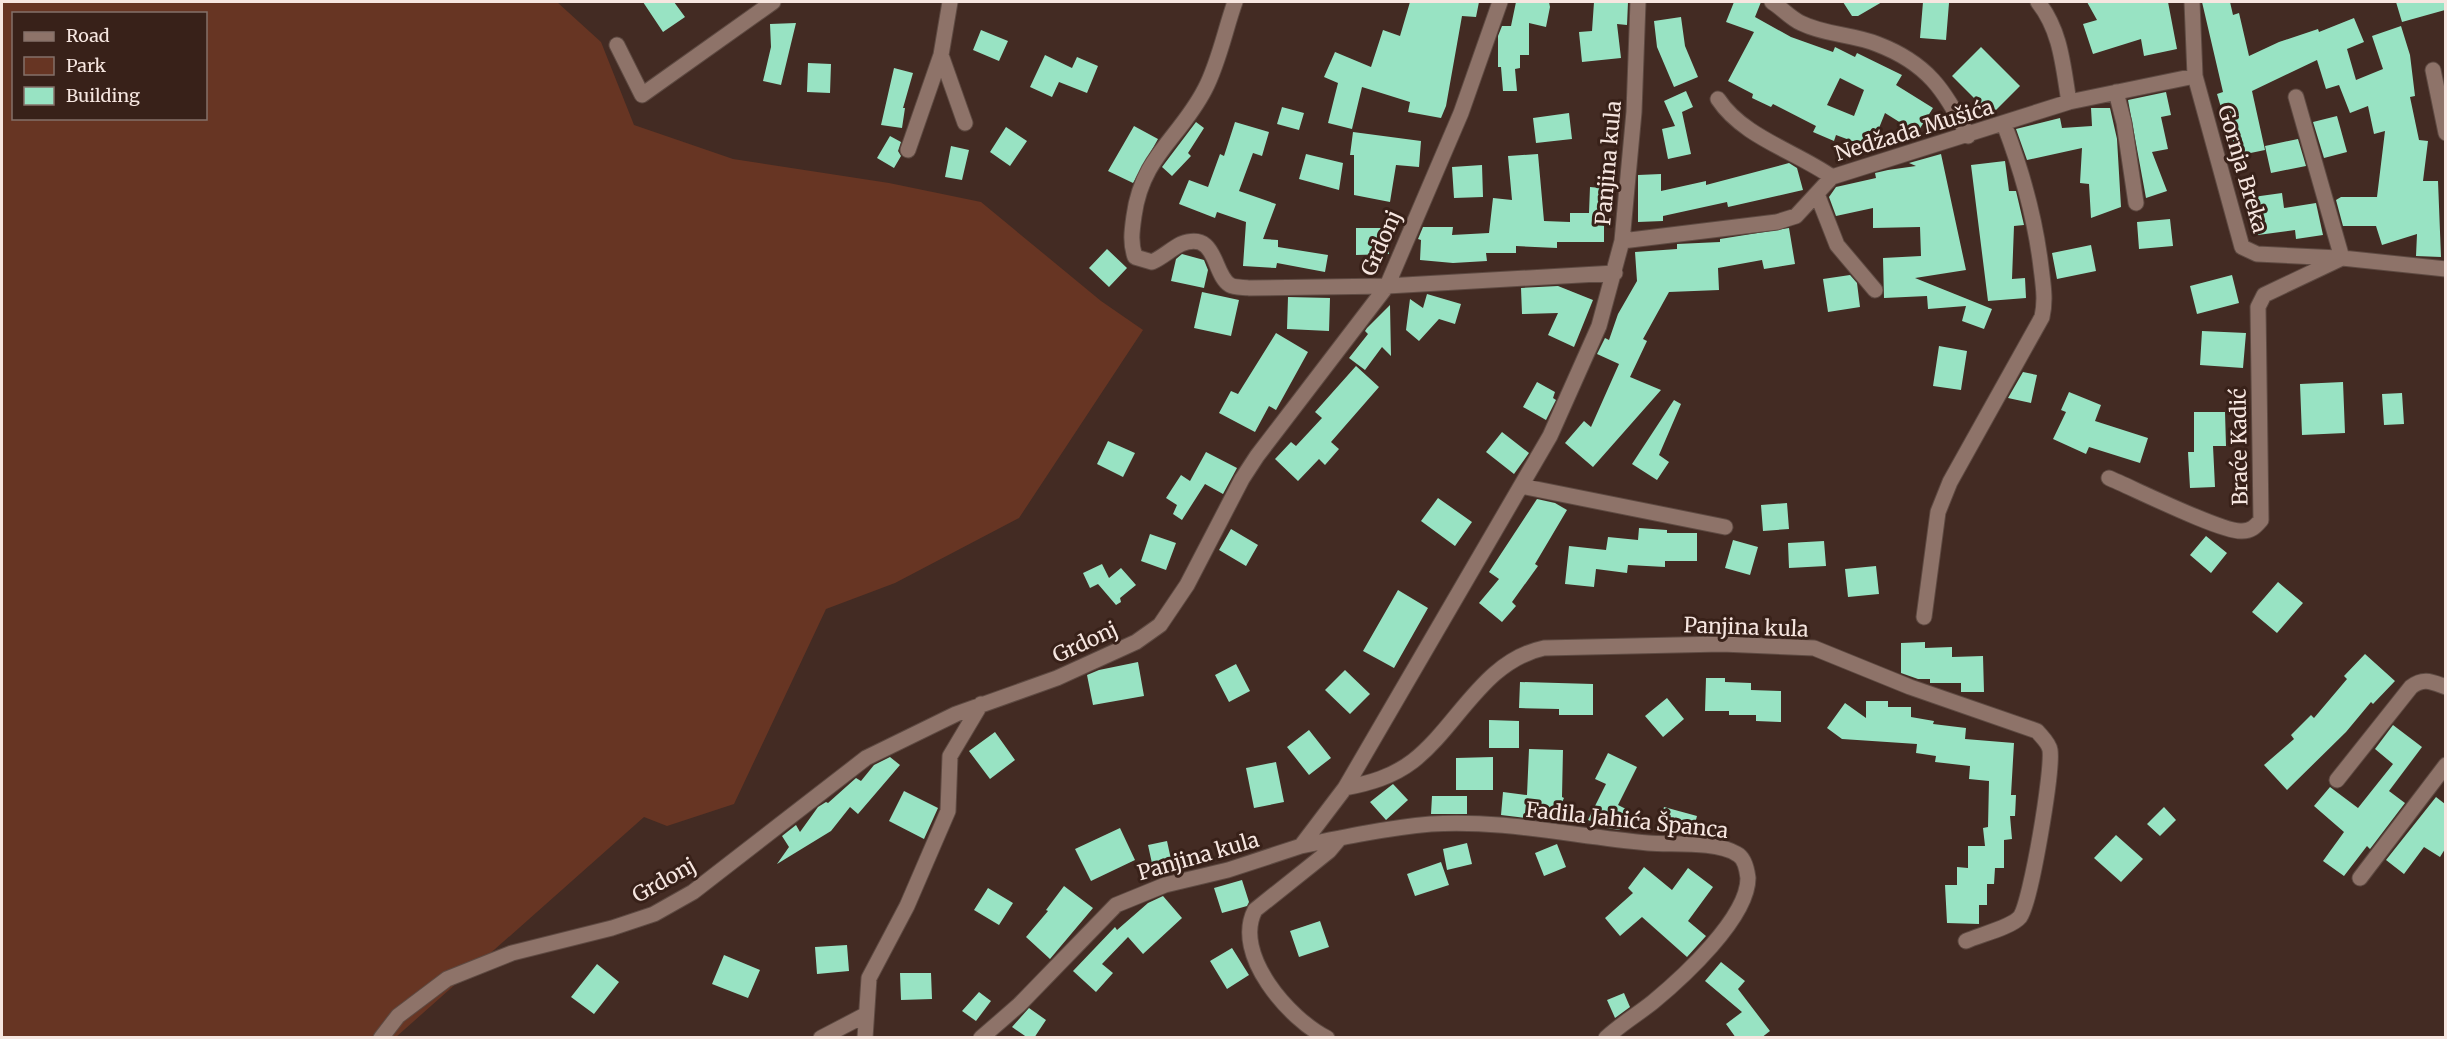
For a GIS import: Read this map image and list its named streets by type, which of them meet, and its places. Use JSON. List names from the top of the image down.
{
  "streets": {
    "street": [
      "Nedžada Mušića",
      "Panjina kula",
      "Gornja Breka",
      "Grdonj",
      "Braće Kadić",
      "Fadila Jahića Španca"
    ]
  },
  "crossings": [
    ["Nedžada Mušića", "Panjina kula"],
    ["Nedžada Mušića", "Gornja Breka"],
    ["Panjina kula", "Fadila Jahića Španca"],
    ["Gornja Breka", "Braće Kadić"]
  ],
  "legend": ["Road", "Park", "Building"]
}
